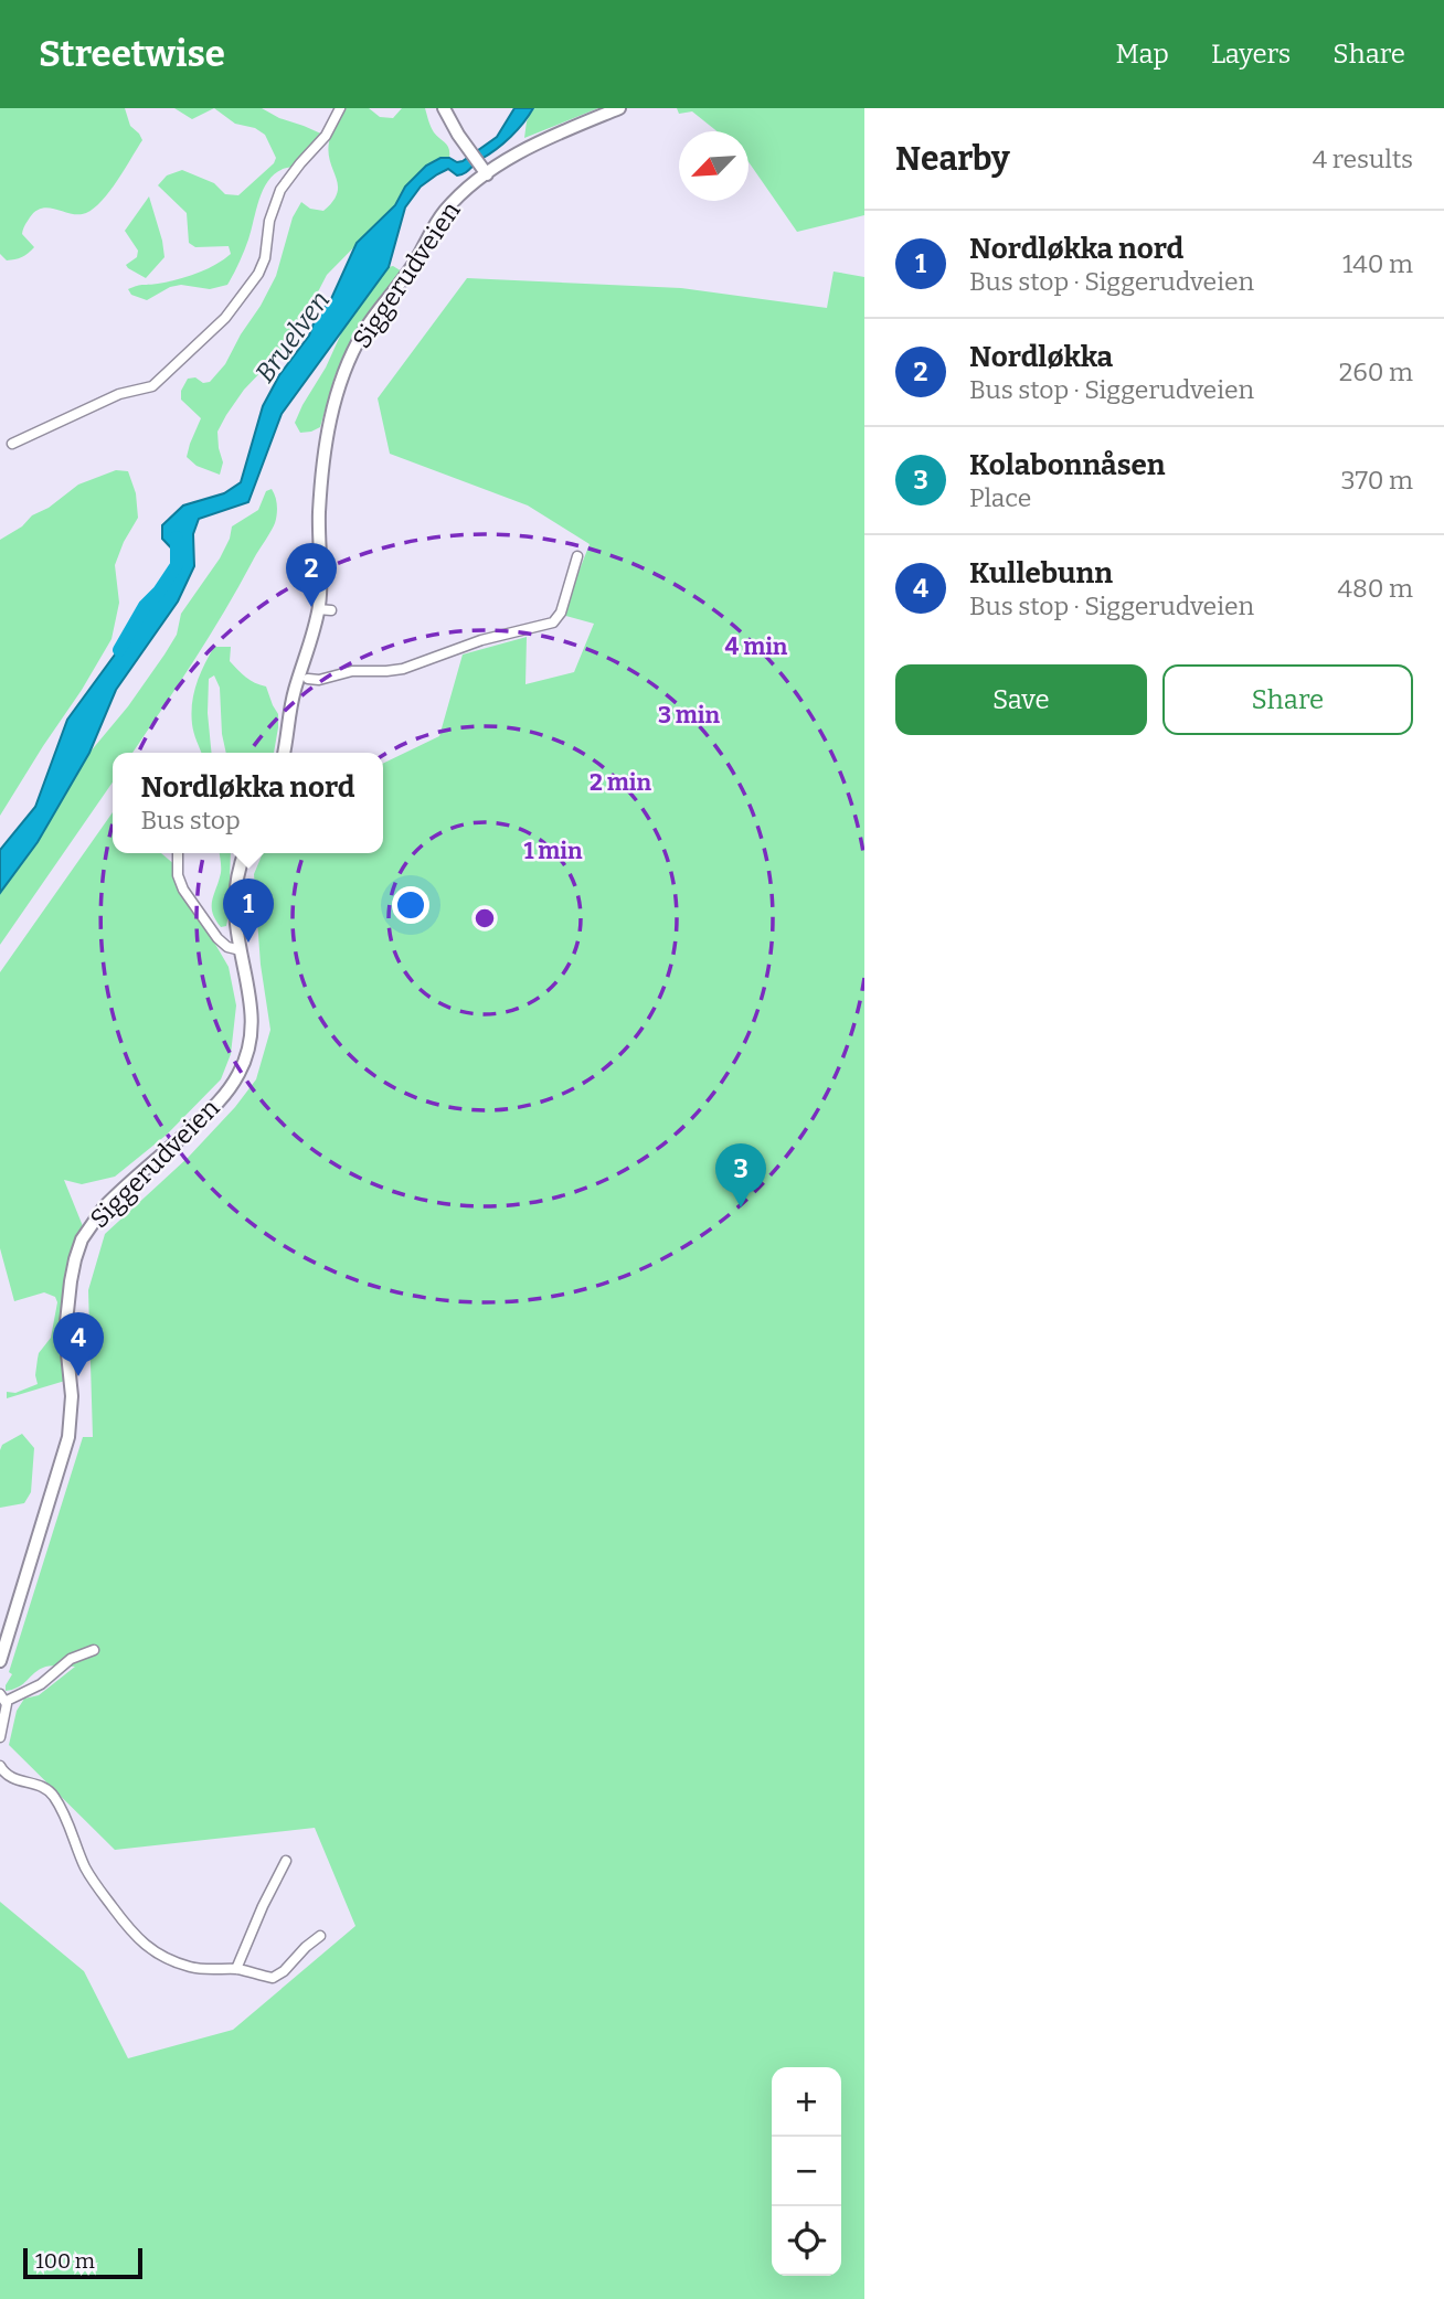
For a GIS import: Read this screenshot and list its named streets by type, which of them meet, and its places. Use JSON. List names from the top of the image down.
{
  "streets": {
    "main road": ["Siggerudveien"]
  },
  "water": ["Bruelven"],
  "scale_bar": "100 m",
  "north": "bottom left",
  "page": {
    "header": "Streetwise",
    "nav": ["Map", "Layers", "Share"],
    "heading": ["Nearby", "4 results"],
    "list": [
      {
        "mark": "1",
        "name": "Nordløkka nord",
        "note": "Bus stop · Siggerudveien",
        "value": "140 m"
      },
      {
        "mark": "2",
        "name": "Nordløkka",
        "note": "Bus stop · Siggerudveien",
        "value": "260 m"
      },
      {
        "mark": "3",
        "name": "Kolabonnåsen",
        "note": "Place",
        "value": "370 m"
      },
      {
        "mark": "4",
        "name": "Kullebunn",
        "note": "Bus stop · Siggerudveien",
        "value": "480 m"
      }
    ],
    "pins": [
      "2",
      "1",
      "3",
      "4"
    ],
    "buttons": ["Save", "Share"],
    "popup": ["Nordløkka nord", "Bus stop"],
    "map_buttons": ["+", "−"],
    "scale": "100 m"
  },
  "rings": [
    "4 min",
    "3 min",
    "2 min",
    "1 min"
  ]
}
